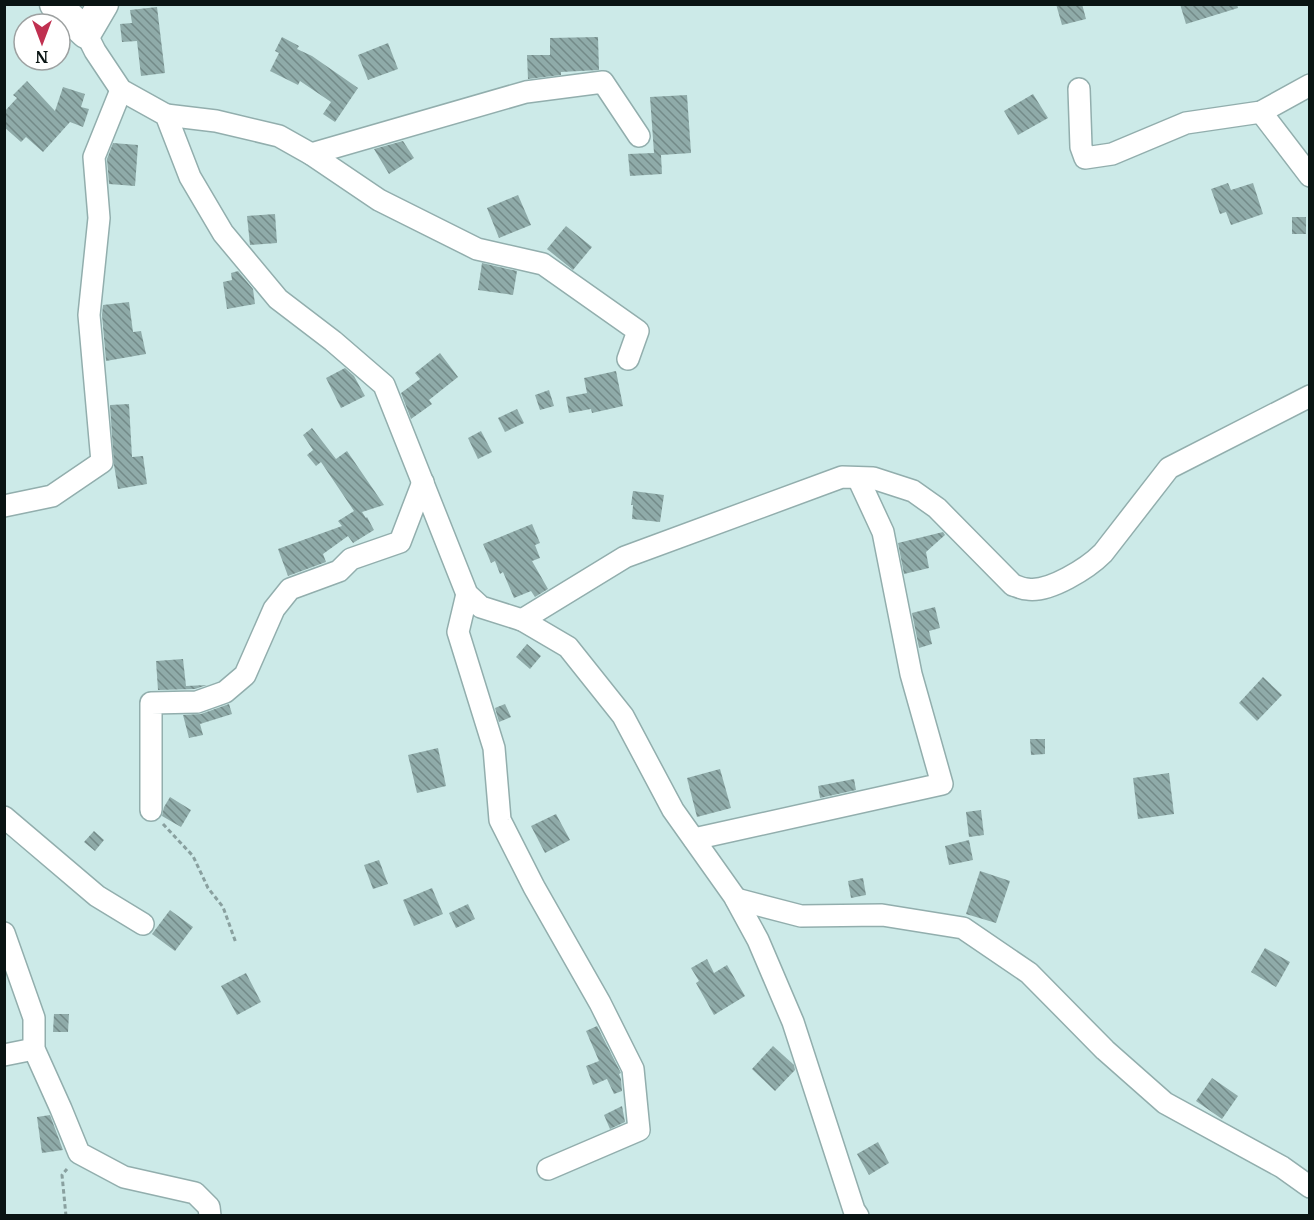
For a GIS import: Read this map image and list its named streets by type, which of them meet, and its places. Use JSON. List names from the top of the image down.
{
  "north": "bottom"
}
